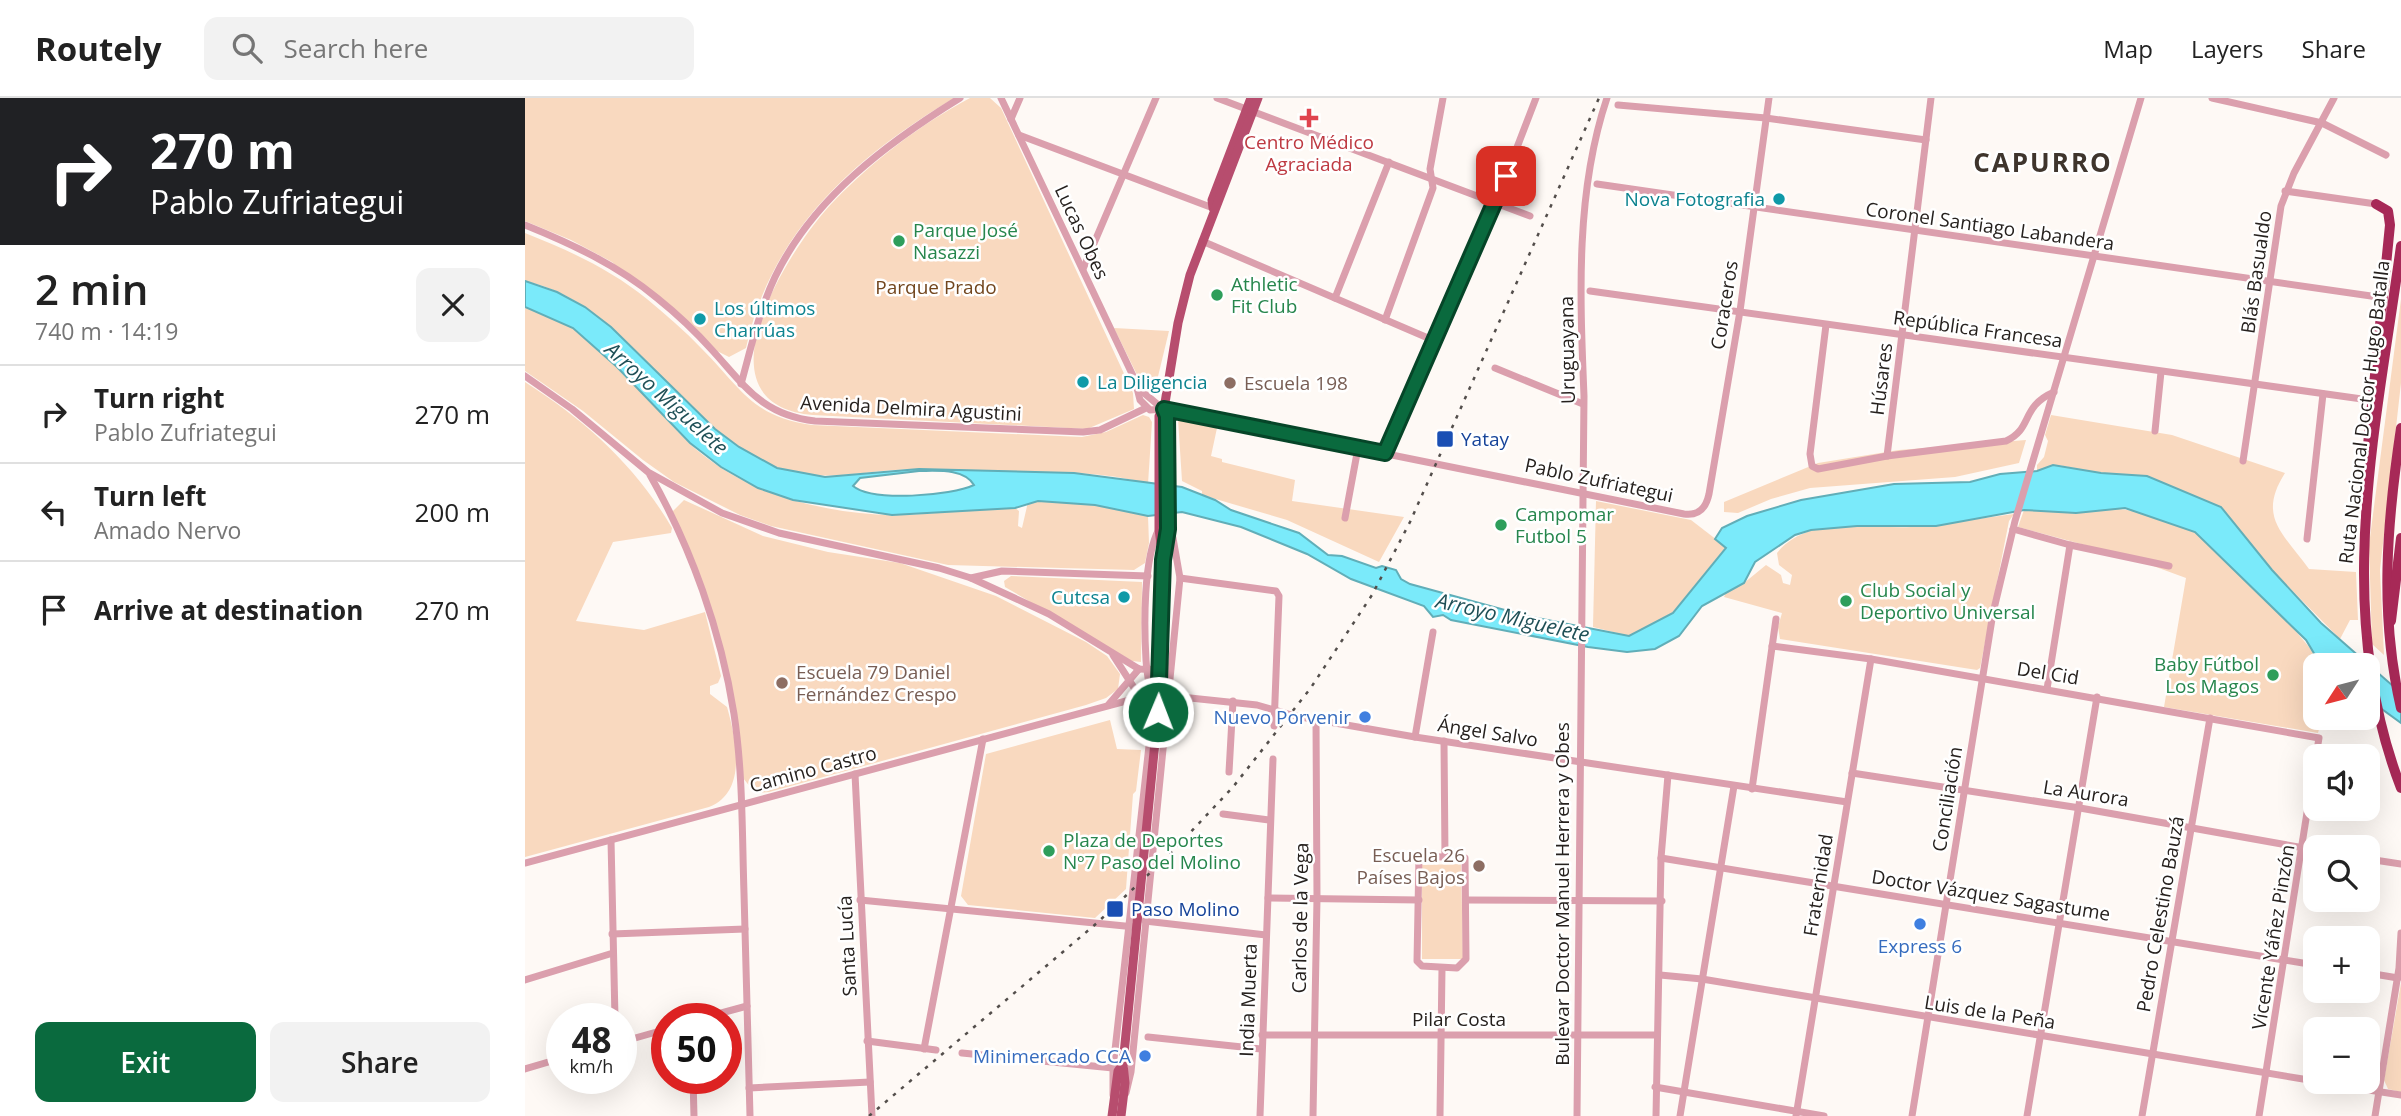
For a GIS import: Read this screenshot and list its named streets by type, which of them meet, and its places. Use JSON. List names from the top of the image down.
{
  "streets": {
    "highway": ["Ruta Nacional Doctor Hugo Batalla"],
    "street": [
      "Coronel Santiago Labandera",
      "Lucas Obes",
      "Blás Basualdo",
      "Coraceros",
      "República Francesa",
      "Uruguayana",
      "Húsares",
      "Avenida Delmira Agustini",
      "Pablo Zufriategui",
      "Del Cid",
      "Ángel Salvo",
      "Camino Castro",
      "La Aurora",
      "Conciliación",
      "Fraternidad",
      "Bulevar Doctor Manuel Herrera y Obes",
      "Doctor Vázquez Sagastume",
      "Pedro Celestino Bauzá",
      "Carlos de la Vega",
      "Vicente Yáñez Pinzón",
      "Santa Lucía",
      "India Muerta",
      "Luis de la Peña",
      "Pilar Costa"
    ]
  },
  "crossings": [
    ["Coronel Santiago Labandera", "Blás Basualdo"],
    ["Coronel Santiago Labandera", "Coraceros"],
    ["Coronel Santiago Labandera", "Húsares"],
    ["Coronel Santiago Labandera", "Conciliación"],
    ["Lucas Obes", "Avenida Delmira Agustini"],
    ["Lucas Obes", "Pablo Zufriategui"],
    ["Blás Basualdo", "República Francesa"],
    ["Coraceros", "República Francesa"],
    ["Coraceros", "Pablo Zufriategui"],
    ["República Francesa", "Húsares"],
    ["República Francesa", "Conciliación"],
    ["Uruguayana", "Pablo Zufriategui"],
    ["Uruguayana", "Bulevar Doctor Manuel Herrera y Obes"],
    ["Del Cid", "Conciliación"],
    ["Del Cid", "Fraternidad"],
    ["Del Cid", "Pedro Celestino Bauzá"],
    ["Ángel Salvo", "Camino Castro"],
    ["Ángel Salvo", "Fraternidad"],
    ["Ángel Salvo", "Bulevar Doctor Manuel Herrera y Obes"],
    ["Ángel Salvo", "Carlos de la Vega"],
    ["Camino Castro", "Santa Lucía"],
    ["La Aurora", "Conciliación"],
    ["La Aurora", "Fraternidad"],
    ["La Aurora", "Pedro Celestino Bauzá"],
    ["La Aurora", "Vicente Yáñez Pinzón"],
    ["Conciliación", "Doctor Vázquez Sagastume"],
    ["Conciliación", "Luis de la Peña"],
    ["Fraternidad", "Doctor Vázquez Sagastume"],
    ["Fraternidad", "Luis de la Peña"],
    ["Bulevar Doctor Manuel Herrera y Obes", "Pilar Costa"],
    ["Doctor Vázquez Sagastume", "Pedro Celestino Bauzá"],
    ["Doctor Vázquez Sagastume", "Vicente Yáñez Pinzón"],
    ["Pedro Celestino Bauzá", "Luis de la Peña"],
    ["Carlos de la Vega", "Pilar Costa"],
    ["Vicente Yáñez Pinzón", "Luis de la Peña"],
    ["India Muerta", "Pilar Costa"]
  ],
  "districts": ["CAPURRO"],
  "water": ["Arroyo Miguelete"],
  "parks": ["Parque Prado"],
  "places": {
    "health": ["Centro Médico Agraciada"],
    "other": [
      "Nova Fotografia",
      "Parque José Nasazzi",
      "Athletic Fit Club",
      "Los últimos Charrúas",
      "La Diligencia",
      "Escuela 198",
      "Campomar Futbol 5",
      "Cutcsa",
      "Club Social y Deportivo Universal",
      "Baby Fútbol Los Magos",
      "Escuela 79 Daniel Fernández Crespo",
      "Nuevo Porvenir",
      "Plaza de Deportes Nº7 Paso del Molino",
      "Escuela 26 Países Bajos",
      "Express 6",
      "Minimercado CCA"
    ],
    "transit": ["Yatay", "Paso Molino"]
  },
  "north": "bottom left",
  "page": {
    "header": "Routely",
    "search": "Search here",
    "nav": ["Map", "Layers", "Share"],
    "turn": ["270 m", "Pablo Zufriategui"],
    "heading": ["2 min", "740 m · 14:19"],
    "list": [
      {
        "name": "Turn right",
        "note": "Pablo Zufriategui",
        "value": "270 m"
      },
      {
        "name": "Turn left",
        "note": "Amado Nervo",
        "value": "200 m"
      },
      {
        "name": "Arrive at destination",
        "value": "270 m"
      }
    ],
    "map_buttons": ["+", "−"],
    "speed": "48 km/h",
    "limit": "50",
    "buttons": ["Exit", "Share"]
  }
}
